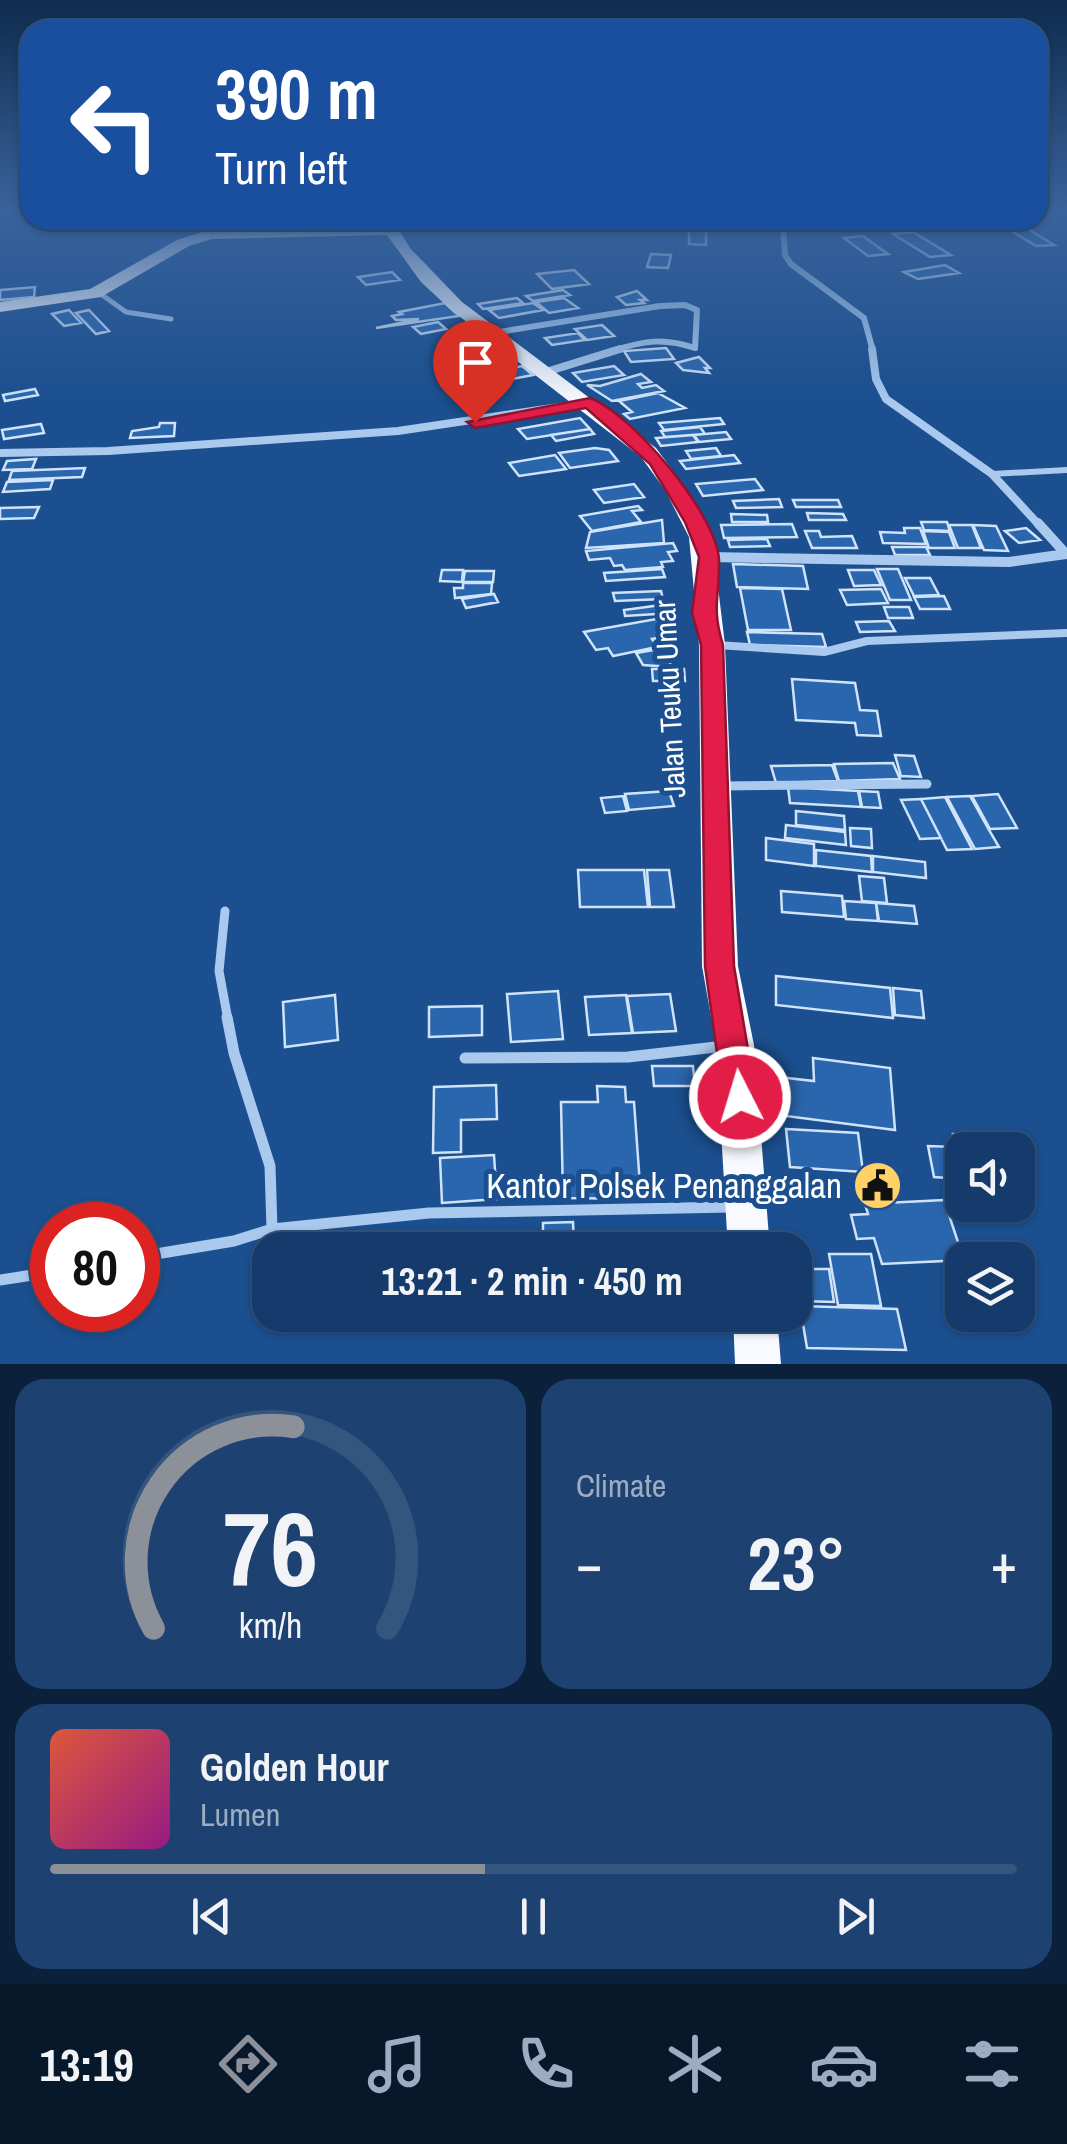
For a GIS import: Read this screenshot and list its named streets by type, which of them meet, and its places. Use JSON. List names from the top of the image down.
{
  "streets": {
    "highway": ["Jalan Teuku Umar"]
  },
  "places": {
    "public building": ["Kantor Polsek Penanggalan"]
  },
  "page": {
    "turn": ["390 m", "Turn left"],
    "limit": "80",
    "trip": "13:21 · 2 min · 450 m",
    "tile": "Climate",
    "heat": ["−", "23°", "+"],
    "song": ["Golden Hour", "Lumen"],
    "tabs": "13:19",
    "gauge": ["76", "km/h"]
  }
}
